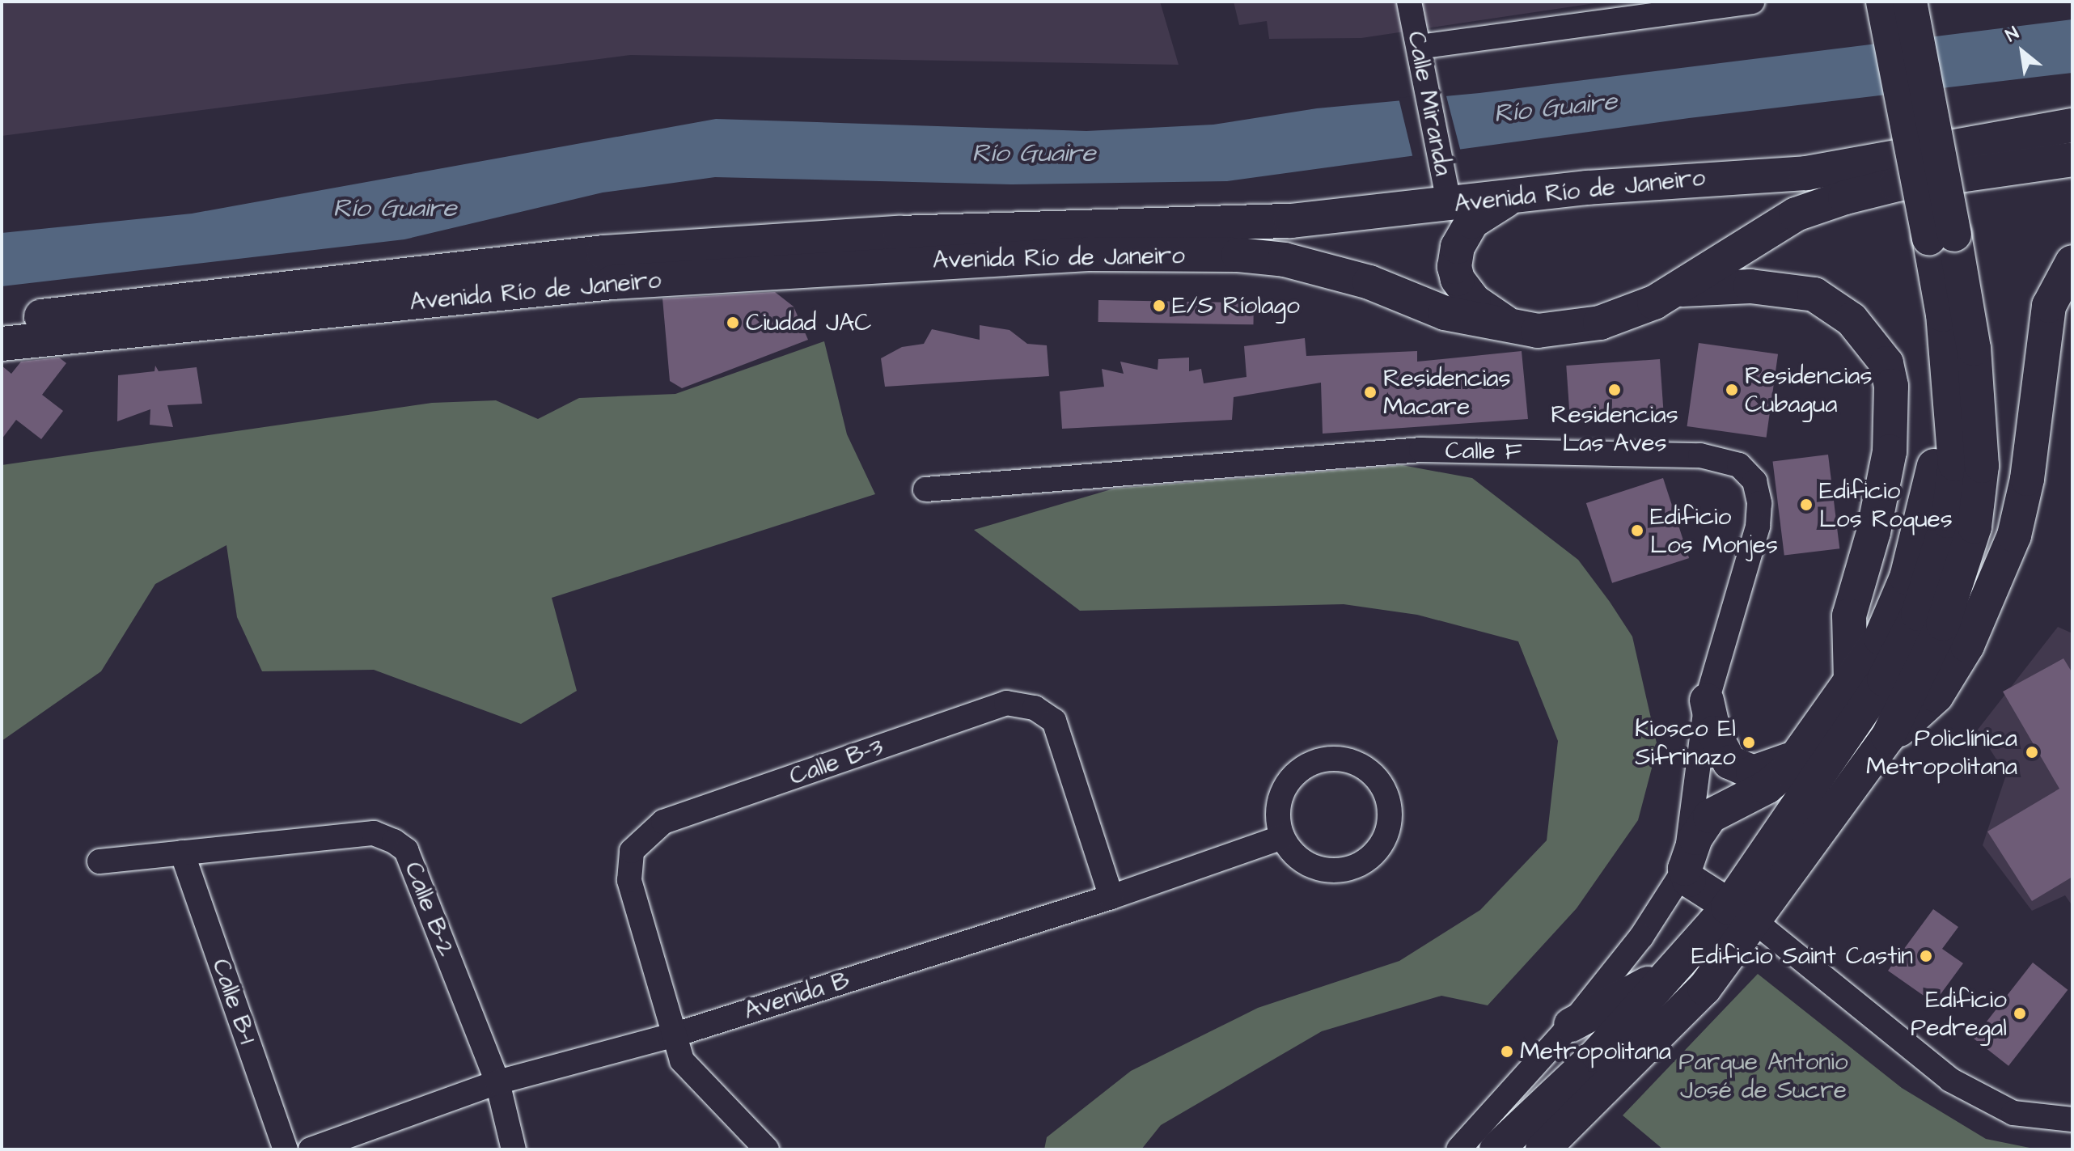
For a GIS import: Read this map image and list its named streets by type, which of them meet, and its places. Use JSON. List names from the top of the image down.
{
  "streets": {
    "main road": ["Avenida Río de Janeiro"],
    "street": [
      "Calle Miranda",
      "Calle F",
      "Calle B-3",
      "Calle B-2",
      "Avenida B",
      "Calle B-1"
    ]
  },
  "crossings": [
    ["Calle Miranda", "Avenida Río de Janeiro"],
    ["Calle B-3", "Avenida B"],
    ["Calle B-2", "Avenida B"],
    ["Calle B-2", "Calle B-1"]
  ],
  "water": ["Río Guaire"],
  "parks": ["Parque Antonio José de Sucre"],
  "places": [
    "E/S Ríolago",
    "Ciudad JAC",
    "Residencias Las Aves",
    "Residencias Cubagua",
    "Residencias Macare",
    "Edificio Los Roques",
    "Edificio Los Monjes",
    "Kiosco El Sifrinazo",
    "Policlínica Metropolitana",
    "Edificio Saint Castin",
    "Edificio Pedregal",
    "Metropolitana"
  ],
  "north": "top left"
}
